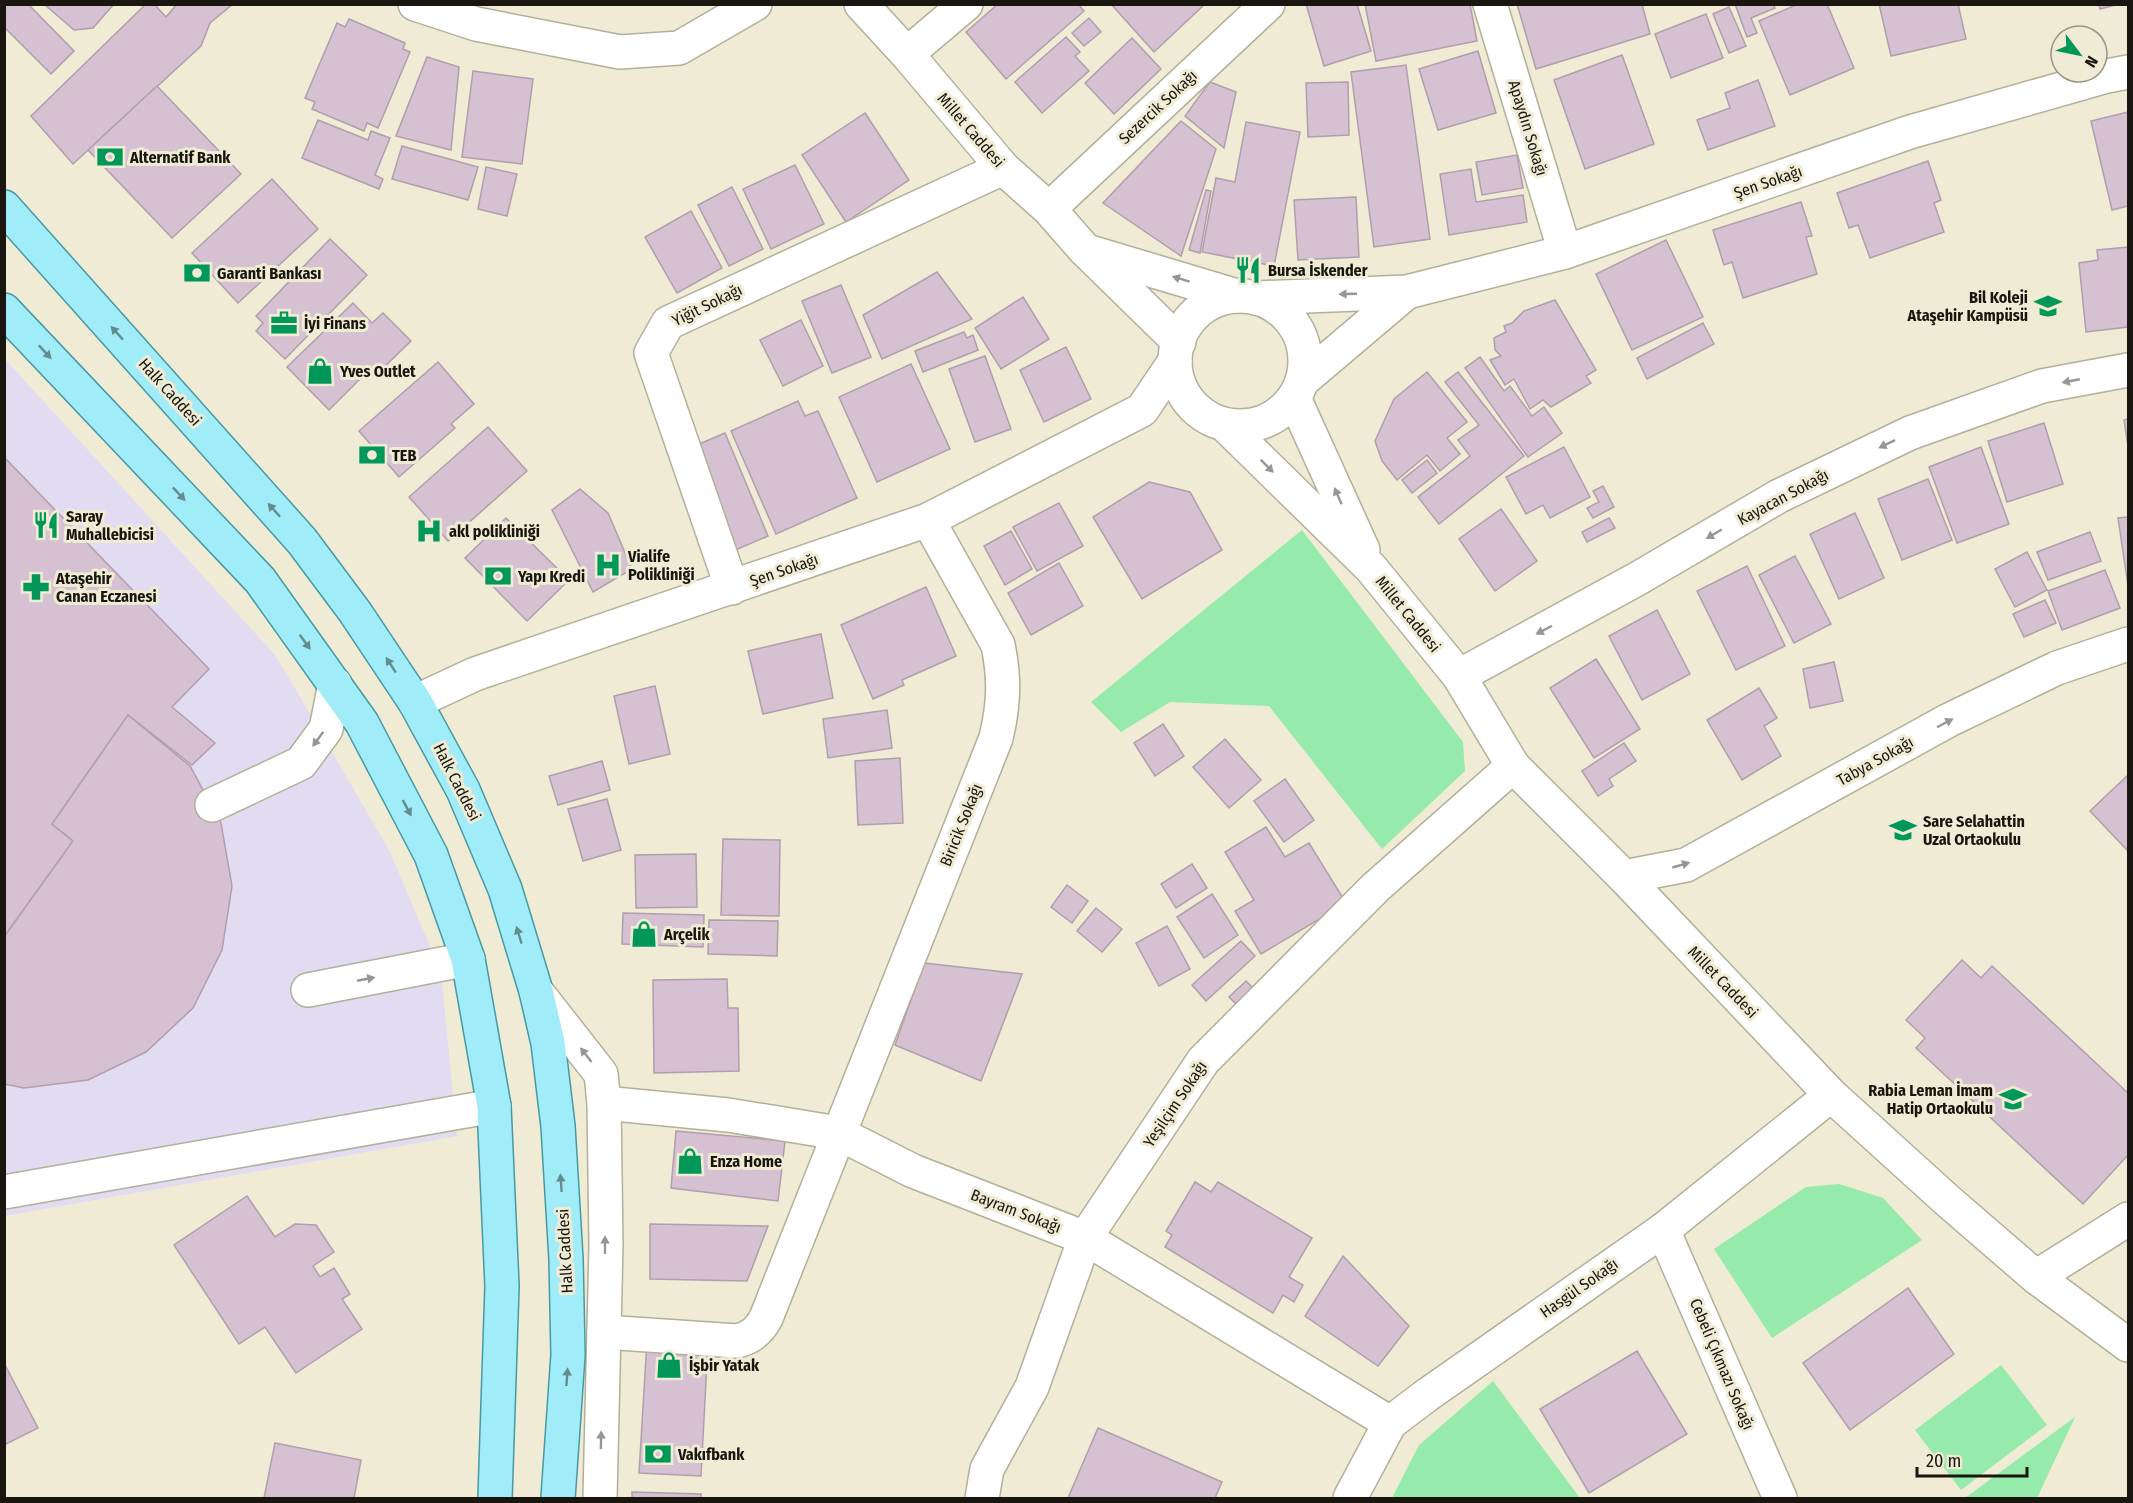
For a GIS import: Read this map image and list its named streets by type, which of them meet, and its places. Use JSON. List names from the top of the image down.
{
  "streets": {
    "main road": ["Halk Caddesi"],
    "street": [
      "Sezercik Sokağı",
      "Apaydın Sokağı",
      "Millet Caddesi",
      "Şen Sokağı",
      "Yiğit Sokağı",
      "Kayacan Sokağı",
      "Tabya Sokağı",
      "Biricik Sokağı",
      "Yeşilçim Sokağı",
      "Bayram Sokağı",
      "Hasgül Sokağı",
      "Cebeli Çıkmazı Sokağı"
    ]
  },
  "crossings": [
    ["Sezercik Sokağı", "Millet Caddesi"],
    ["Apaydın Sokağı", "Şen Sokağı"],
    ["Millet Caddesi", "Şen Sokağı"],
    ["Millet Caddesi", "Yiğit Sokağı"],
    ["Millet Caddesi", "Kayacan Sokağı"],
    ["Millet Caddesi", "Tabya Sokağı"],
    ["Millet Caddesi", "Yeşilçim Sokağı"],
    ["Millet Caddesi", "Hasgül Sokağı"],
    ["Şen Sokağı", "Yiğit Sokağı"],
    ["Şen Sokağı", "Halk Caddesi"],
    ["Şen Sokağı", "Biricik Sokağı"],
    ["Biricik Sokağı", "Bayram Sokağı"],
    ["Yeşilçim Sokağı", "Bayram Sokağı"],
    ["Bayram Sokağı", "Hasgül Sokağı"],
    ["Hasgül Sokağı", "Cebeli Çıkmazı Sokağı"]
  ],
  "one_way": ["Kayacan Sokağı", "Tabya Sokağı"],
  "places": {
    "bank": [
      "Alternatif Bank",
      "Garanti Bankası",
      "TEB",
      "Yapı Kredi",
      "Vakıfbank"
    ],
    "restaurant": ["Bursa İskender", "Saray Muhallebicisi"],
    "school or university": ["Bil Koleji Ataşehir Kampüsü", "Sare Selahattin Uzal Ortaokulu", "Rabia Leman İmam Hatip Ortaokulu"],
    "office": ["İyi Finans"],
    "shop": [
      "Yves Outlet",
      "Arçelik",
      "Enza Home",
      "İşbir Yatak"
    ],
    "hospital": ["akl polikliniği", "Vialife Polikliniği"],
    "pharmacy": ["Ataşehir Canan Eczanesi"]
  },
  "scale_bar": "20 m",
  "north": "bottom right"
}
